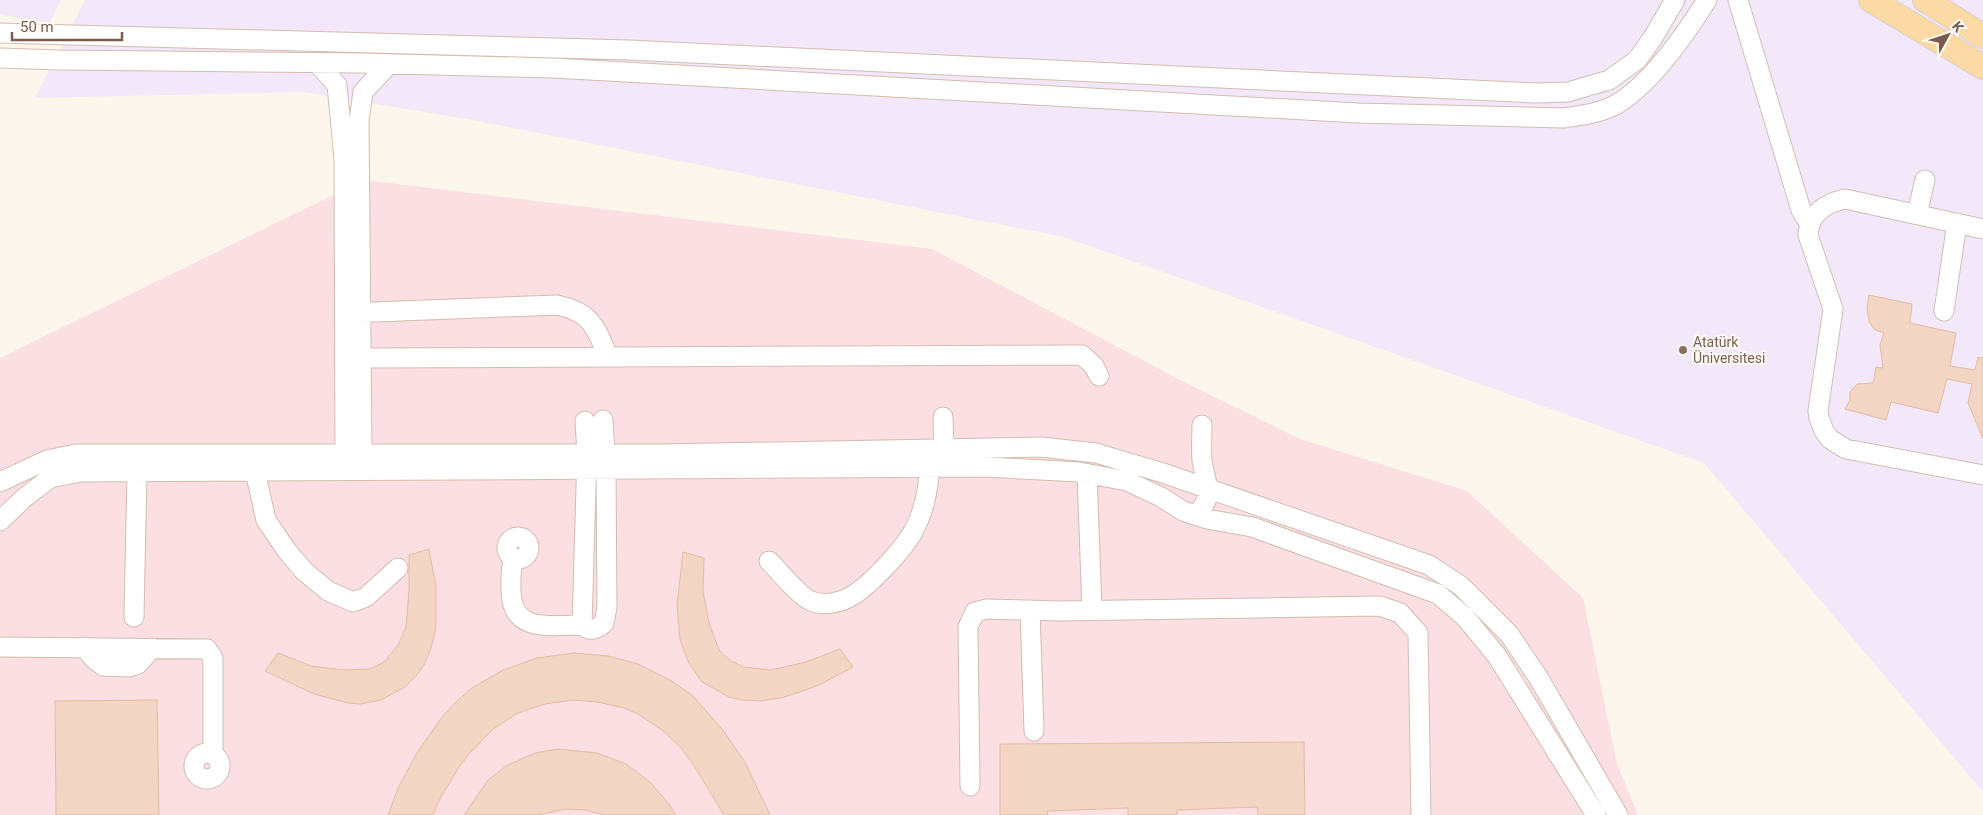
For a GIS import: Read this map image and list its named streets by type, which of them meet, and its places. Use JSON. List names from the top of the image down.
{
  "places": ["Atatürk Üniversitesi"],
  "scale_bar": "50 m",
  "north": "top right"
}
